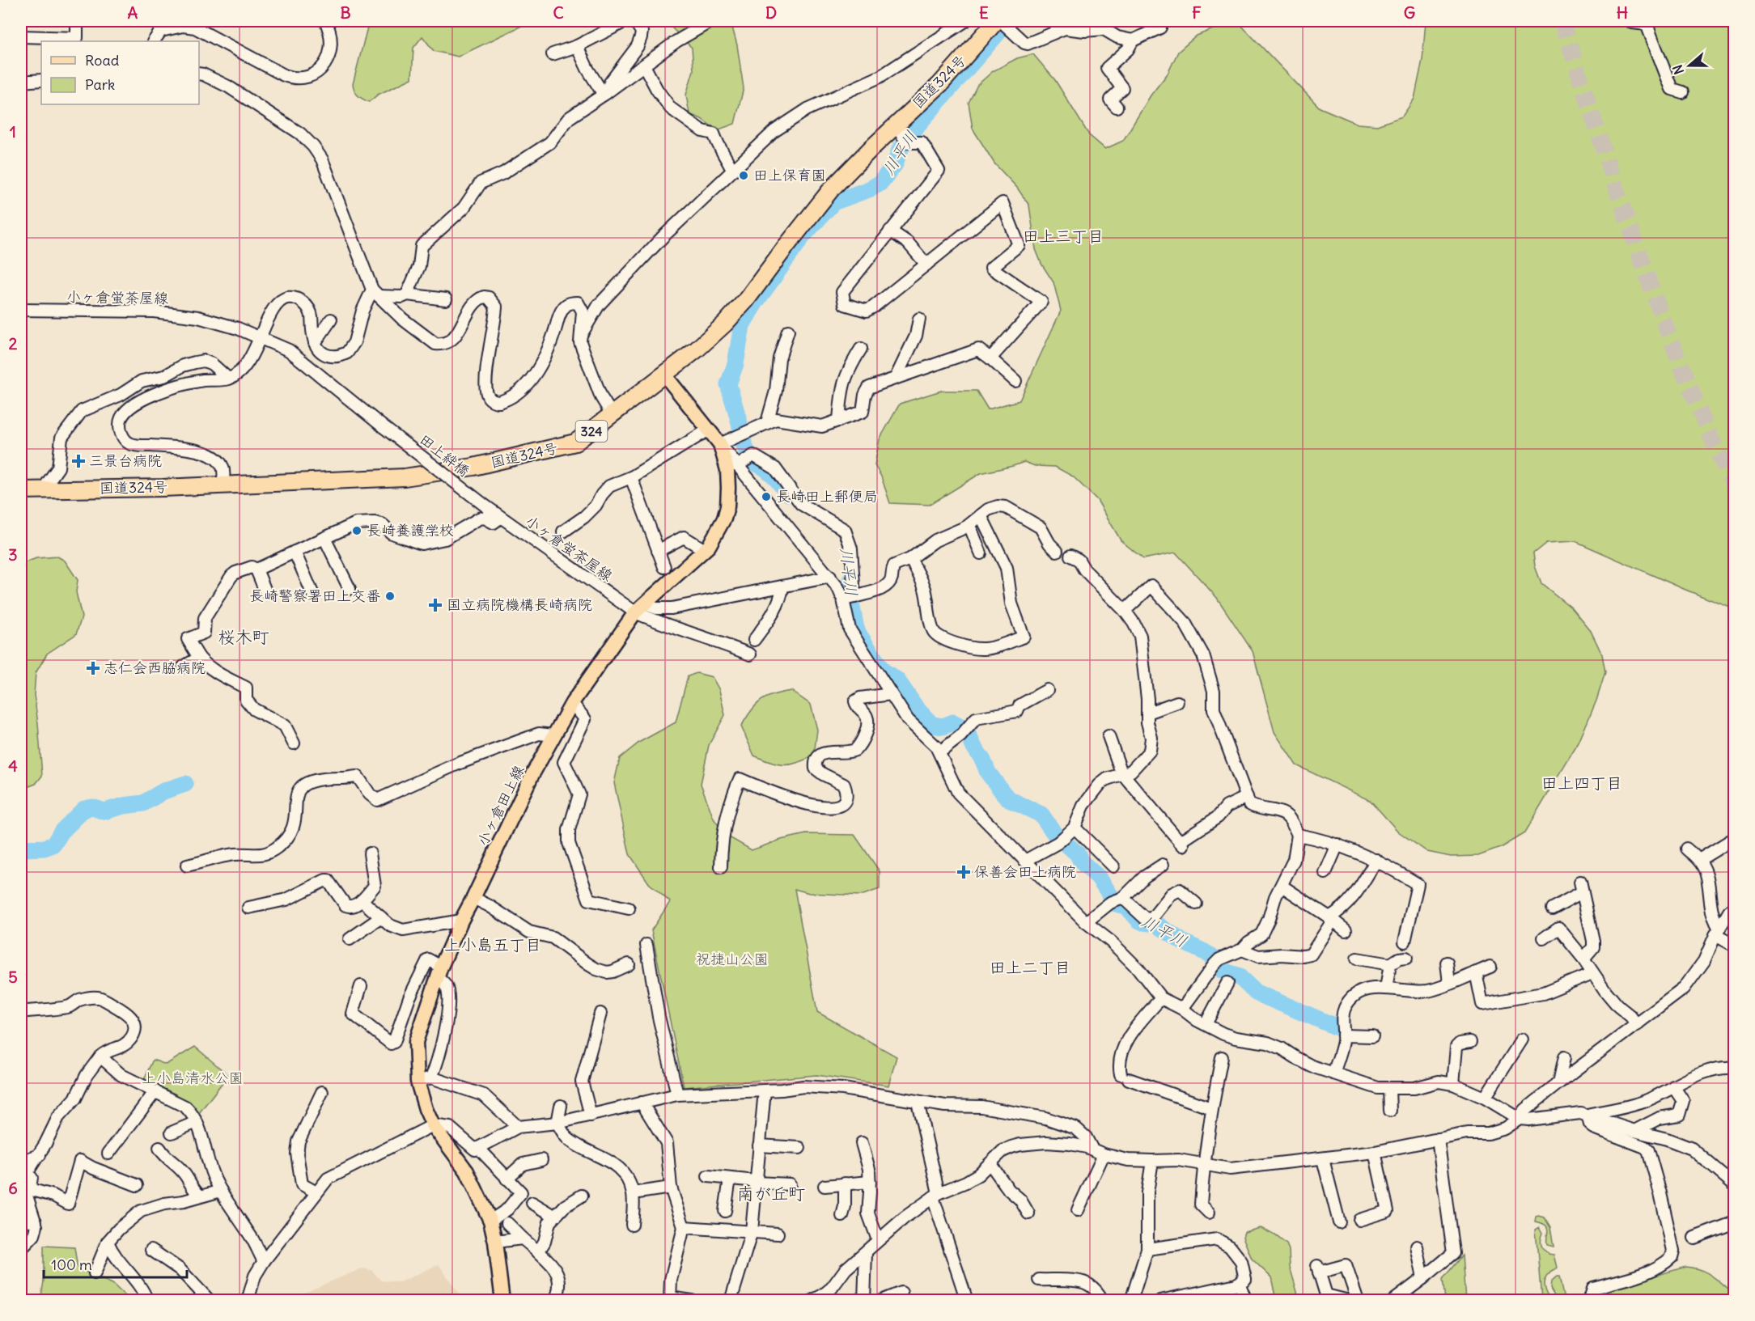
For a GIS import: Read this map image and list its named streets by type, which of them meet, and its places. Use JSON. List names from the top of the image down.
{
  "streets": {
    "highway": ["国道324号", "324"],
    "main road": ["小ヶ倉田上線"],
    "street": ["小ヶ倉蛍茶屋線", "田上絆橋"]
  },
  "crossings": [
    ["国道324号", "小ヶ倉田上線"],
    ["小ヶ倉蛍茶屋線", "田上絆橋"],
    ["小ヶ倉蛍茶屋線", "小ヶ倉田上線"]
  ],
  "districts": [
    "田上三丁目",
    "桜木町",
    "田上四丁目",
    "上小島五丁目",
    "田上二丁目",
    "南が丘町"
  ],
  "water": ["川平川"],
  "parks": ["祝捷山公園", "上小島清水公園"],
  "places": {
    "other": [
      "田上保育園",
      "長崎田上郵便局",
      "長崎養護学校",
      "長崎警察署田上交番"
    ],
    "health": [
      "三景台病院",
      "国立病院機構長崎病院",
      "志仁会西脇病院",
      "保善会田上病院"
    ]
  },
  "legend": ["Road", "Park"],
  "scale_bar": "100 m",
  "north": "left",
  "grid": {
    "columns": [
      "A",
      "B",
      "C",
      "D",
      "E",
      "F",
      "G",
      "H"
    ],
    "rows": [
      "1",
      "2",
      "3",
      "4",
      "5",
      "6"
    ]
  }
}
